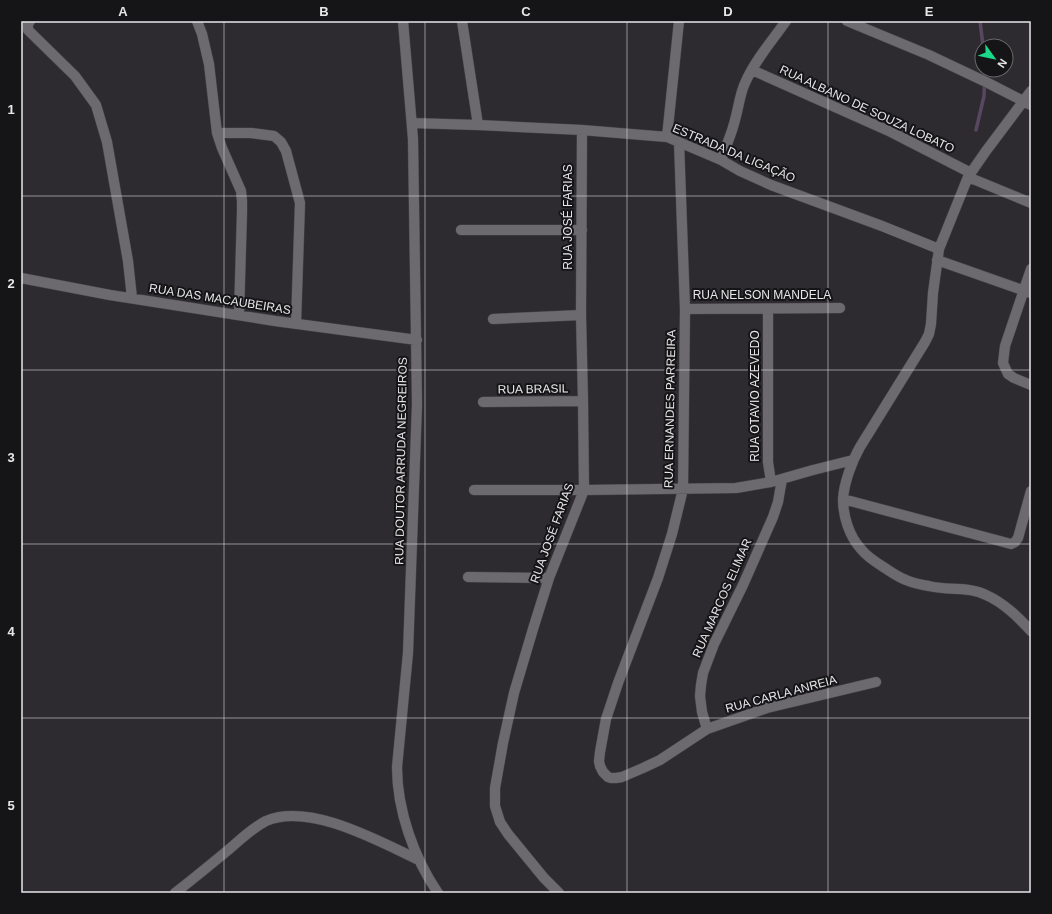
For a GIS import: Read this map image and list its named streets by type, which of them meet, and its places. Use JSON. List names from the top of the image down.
{
  "streets": {
    "street": [
      "RUA ALBANO DE SOUZA LOBATO",
      "ESTRADA DA LIGAÇÃO",
      "RUA JOSÉ FARIAS",
      "RUA NELSON MANDELA",
      "RUA DAS MACAUBEIRAS",
      "RUA BRASIL",
      "RUA OTAVIO AZEVEDO",
      "RUA ERNANDES PARREIRA",
      "RUA DOUTOR ARRUDA NEGREIROS",
      "RUA MARCOS ELIMAR",
      "RUA CARLA ANREIA"
    ]
  },
  "crossings": [
    ["ESTRADA DA LIGAÇÃO", "RUA JOSÉ FARIAS"],
    ["ESTRADA DA LIGAÇÃO", "RUA ERNANDES PARREIRA"],
    ["ESTRADA DA LIGAÇÃO", "RUA DOUTOR ARRUDA NEGREIROS"],
    ["RUA JOSÉ FARIAS", "RUA BRASIL"],
    ["RUA NELSON MANDELA", "RUA OTAVIO AZEVEDO"],
    ["RUA NELSON MANDELA", "RUA ERNANDES PARREIRA"],
    ["RUA DAS MACAUBEIRAS", "RUA DOUTOR ARRUDA NEGREIROS"],
    ["RUA ERNANDES PARREIRA", "RUA CARLA ANREIA"],
    ["RUA MARCOS ELIMAR", "RUA CARLA ANREIA"]
  ],
  "north": "bottom right",
  "grid": {
    "columns": [
      "A",
      "B",
      "C",
      "D",
      "E"
    ],
    "rows": [
      "1",
      "2",
      "3",
      "4",
      "5"
    ]
  }
}
